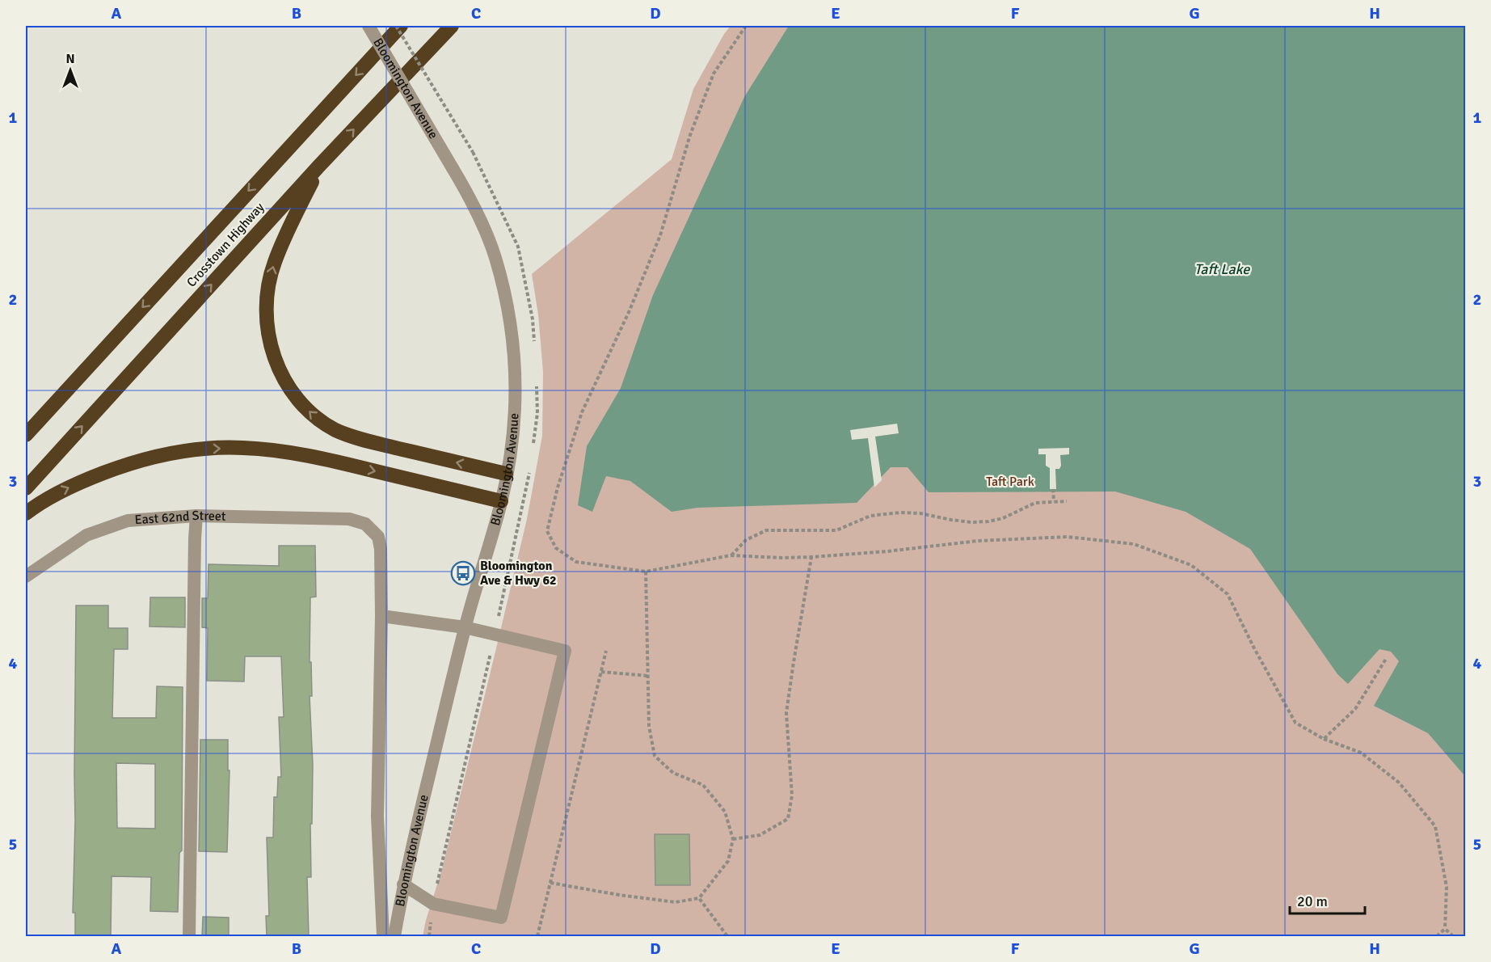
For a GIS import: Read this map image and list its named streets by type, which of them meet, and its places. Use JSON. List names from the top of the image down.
{
  "streets": {
    "highway": ["Crosstown Highway"],
    "street": ["Bloomington Avenue", "East 62nd Street"]
  },
  "crossings": [
    ["Bloomington Avenue", "East 62nd Street"]
  ],
  "water": ["Taft Lake"],
  "parks": ["Taft Park"],
  "places": {
    "bus stop": ["Bloomington Ave & Hwy 62"]
  },
  "scale_bar": "20 m",
  "north": "top",
  "grid": {
    "columns": [
      "A",
      "B",
      "C",
      "D",
      "E",
      "F",
      "G",
      "H"
    ],
    "rows": [
      "1",
      "2",
      "3",
      "4",
      "5"
    ]
  }
}
